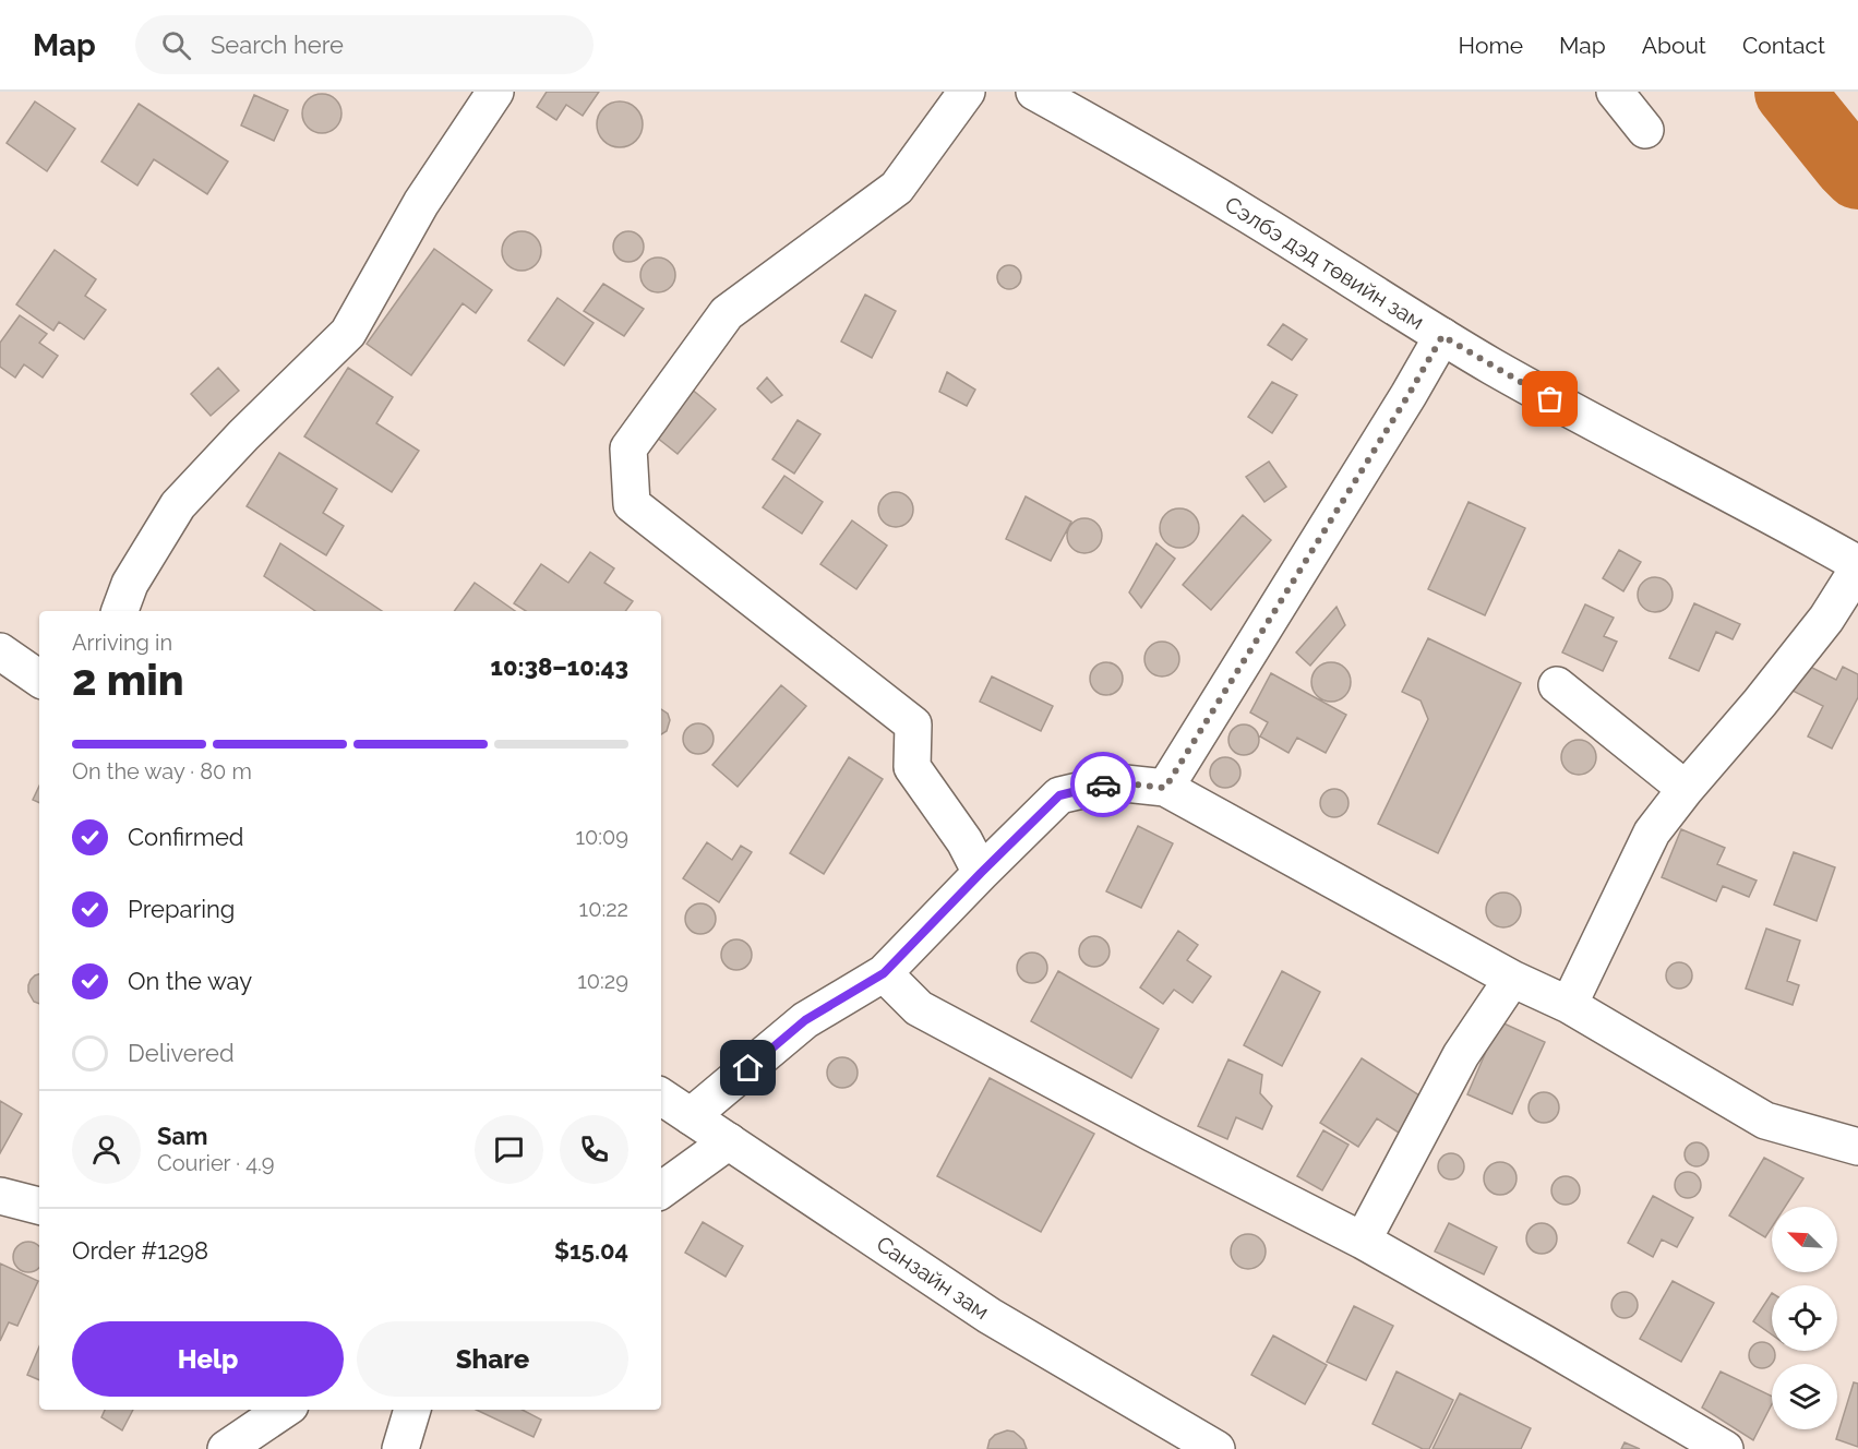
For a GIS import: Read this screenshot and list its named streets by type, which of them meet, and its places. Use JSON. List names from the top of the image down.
{
  "streets": {
    "street": ["Сэлбэ дэд төвийн зам", "Санзайн зам"]
  },
  "north": "top left",
  "page": {
    "header": "Map",
    "search": "Search here",
    "nav": [
      "Home",
      "Map",
      "About",
      "Contact"
    ],
    "heading": ["2 min", "Arriving in", "10:38–10:43"],
    "panel": [
      "Sam",
      "Courier · 4.9",
      "Order #1298",
      "$15.04"
    ],
    "bar": "On the way · 80 m",
    "list": [
      ["Confirmed", "10:09"],
      ["Preparing", "10:22"],
      ["On the way", "10:29"],
      "Delivered"
    ],
    "buttons": ["Help", "Share"]
  }
}
